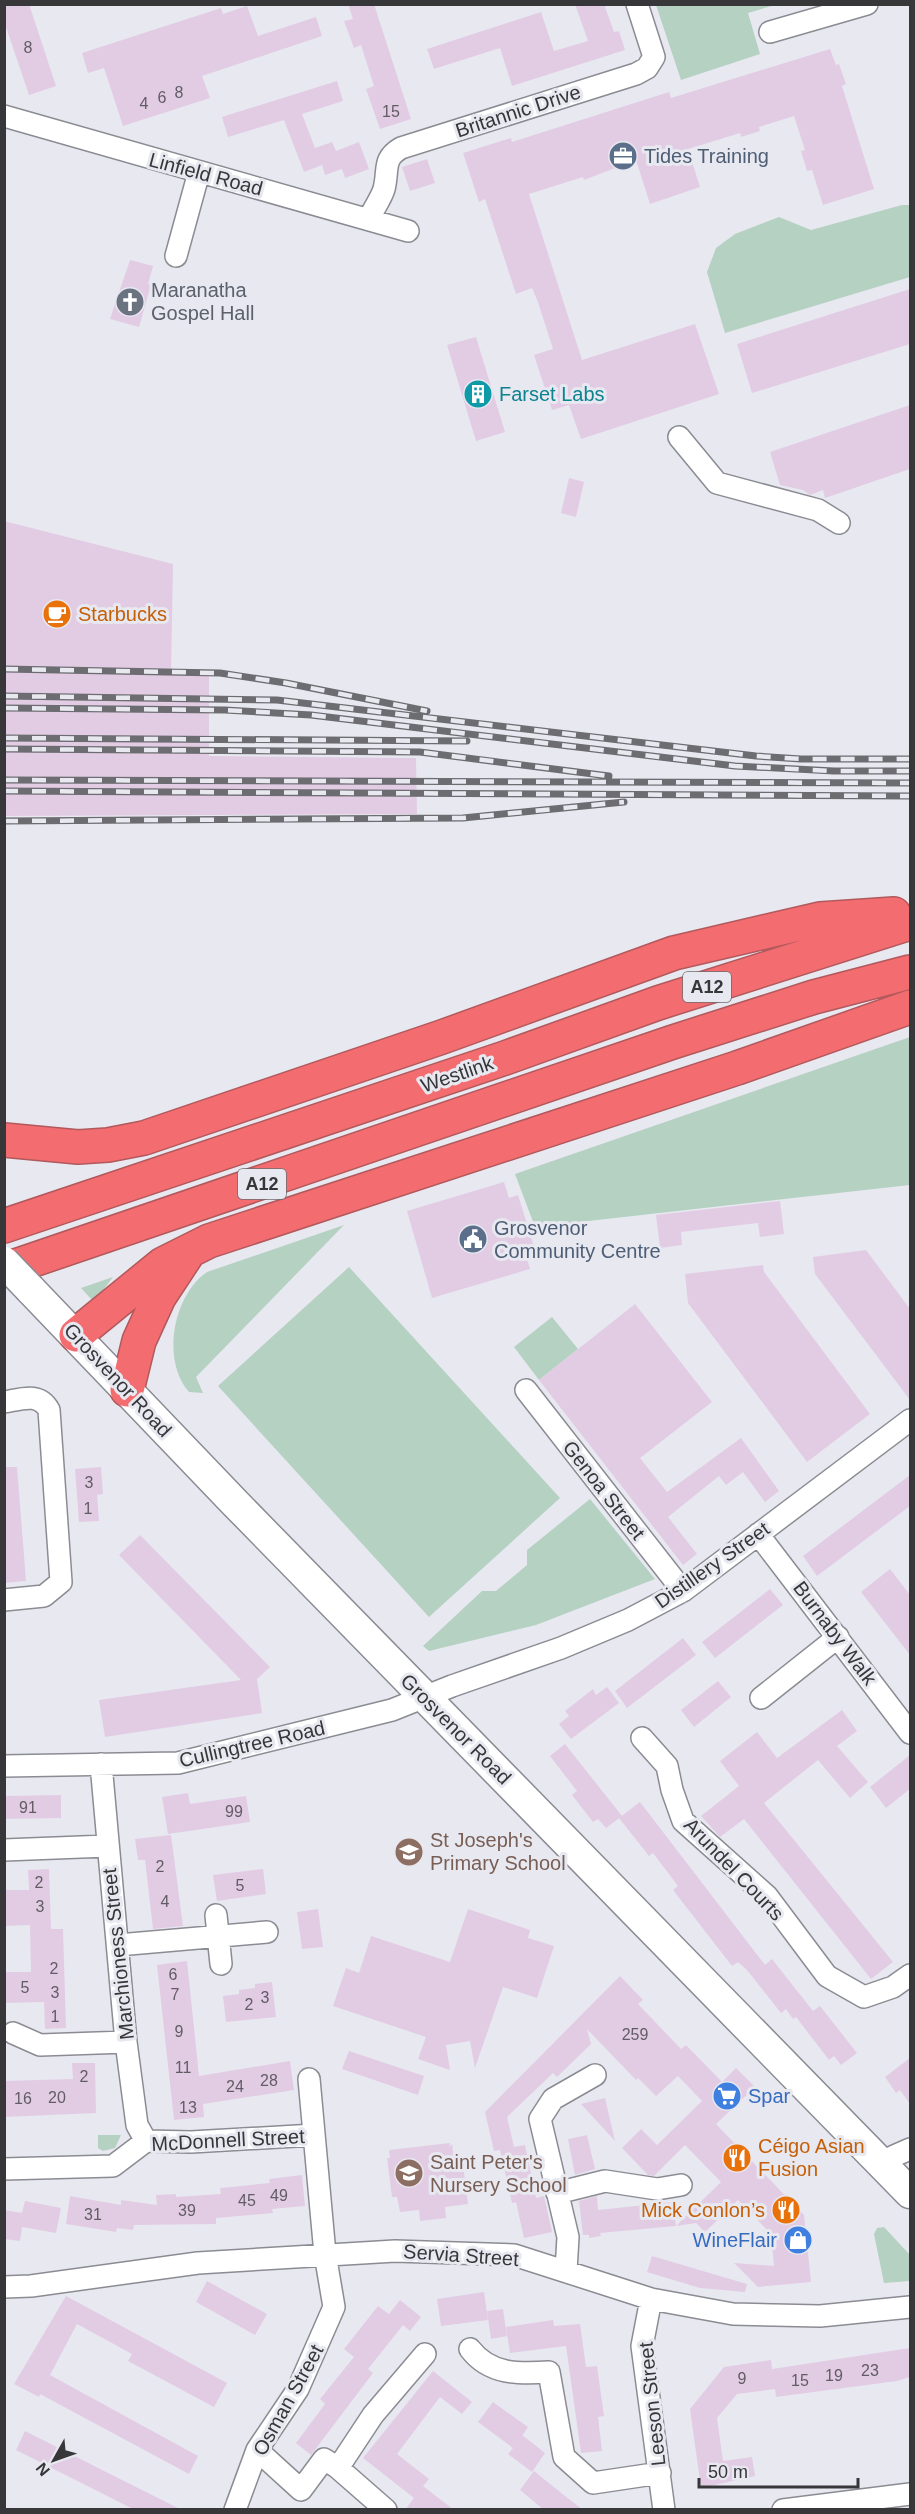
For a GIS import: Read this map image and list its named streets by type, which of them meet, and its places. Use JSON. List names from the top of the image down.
{
  "streets": {
    "highway": ["A12", "Westlink"],
    "main road": ["Grosvenor Road"],
    "street": [
      "Britannic Drive",
      "Linfield Road",
      "Genoa Street",
      "Distillery Street",
      "Burnaby Walk",
      "Cullingtree Road",
      "Arundel Courts",
      "Marchioness Street",
      "McDonnell Street",
      "Servia Street",
      "Osman Street",
      "Leeson Street"
    ]
  },
  "crossings": [
    ["Britannic Drive", "Linfield Road"],
    ["Grosvenor Road", "Distillery Street"],
    ["Grosvenor Road", "Cullingtree Road"],
    ["Genoa Street", "Distillery Street"],
    ["Distillery Street", "Burnaby Walk"],
    ["Distillery Street", "Cullingtree Road"],
    ["Cullingtree Road", "Marchioness Street"],
    ["Marchioness Street", "McDonnell Street"],
    ["McDonnell Street", "Osman Street"],
    ["Servia Street", "Osman Street"],
    ["Servia Street", "Leeson Street"]
  ],
  "places": {
    "office": ["Tides Training"],
    "church": ["Maranatha Gospel Hall"],
    "building": ["Farset Labs"],
    "cafe": ["Starbucks"],
    "public building": ["Grosvenor Community Centre"],
    "school or university": ["St Joseph's Primary School", "Saint Peter's Nursery School"],
    "supermarket": ["Spar"],
    "restaurant": ["Céigo Asian Fusion", "Mick Conlon’s"],
    "shop": ["WineFlair"]
  },
  "house_numbers": [
    "8",
    "8",
    "6",
    "4",
    "15",
    "3",
    "1",
    "91",
    "99",
    "2",
    "2",
    "5",
    "4",
    "3",
    "2",
    "6",
    "5",
    "3",
    "7",
    "3",
    "2",
    "1",
    "9",
    "259",
    "11",
    "2",
    "28",
    "24",
    "20",
    "16",
    "13",
    "49",
    "45",
    "39",
    "31",
    "23",
    "19",
    "9",
    "15"
  ],
  "scale_bar": "50 m",
  "north": "bottom left"
}
